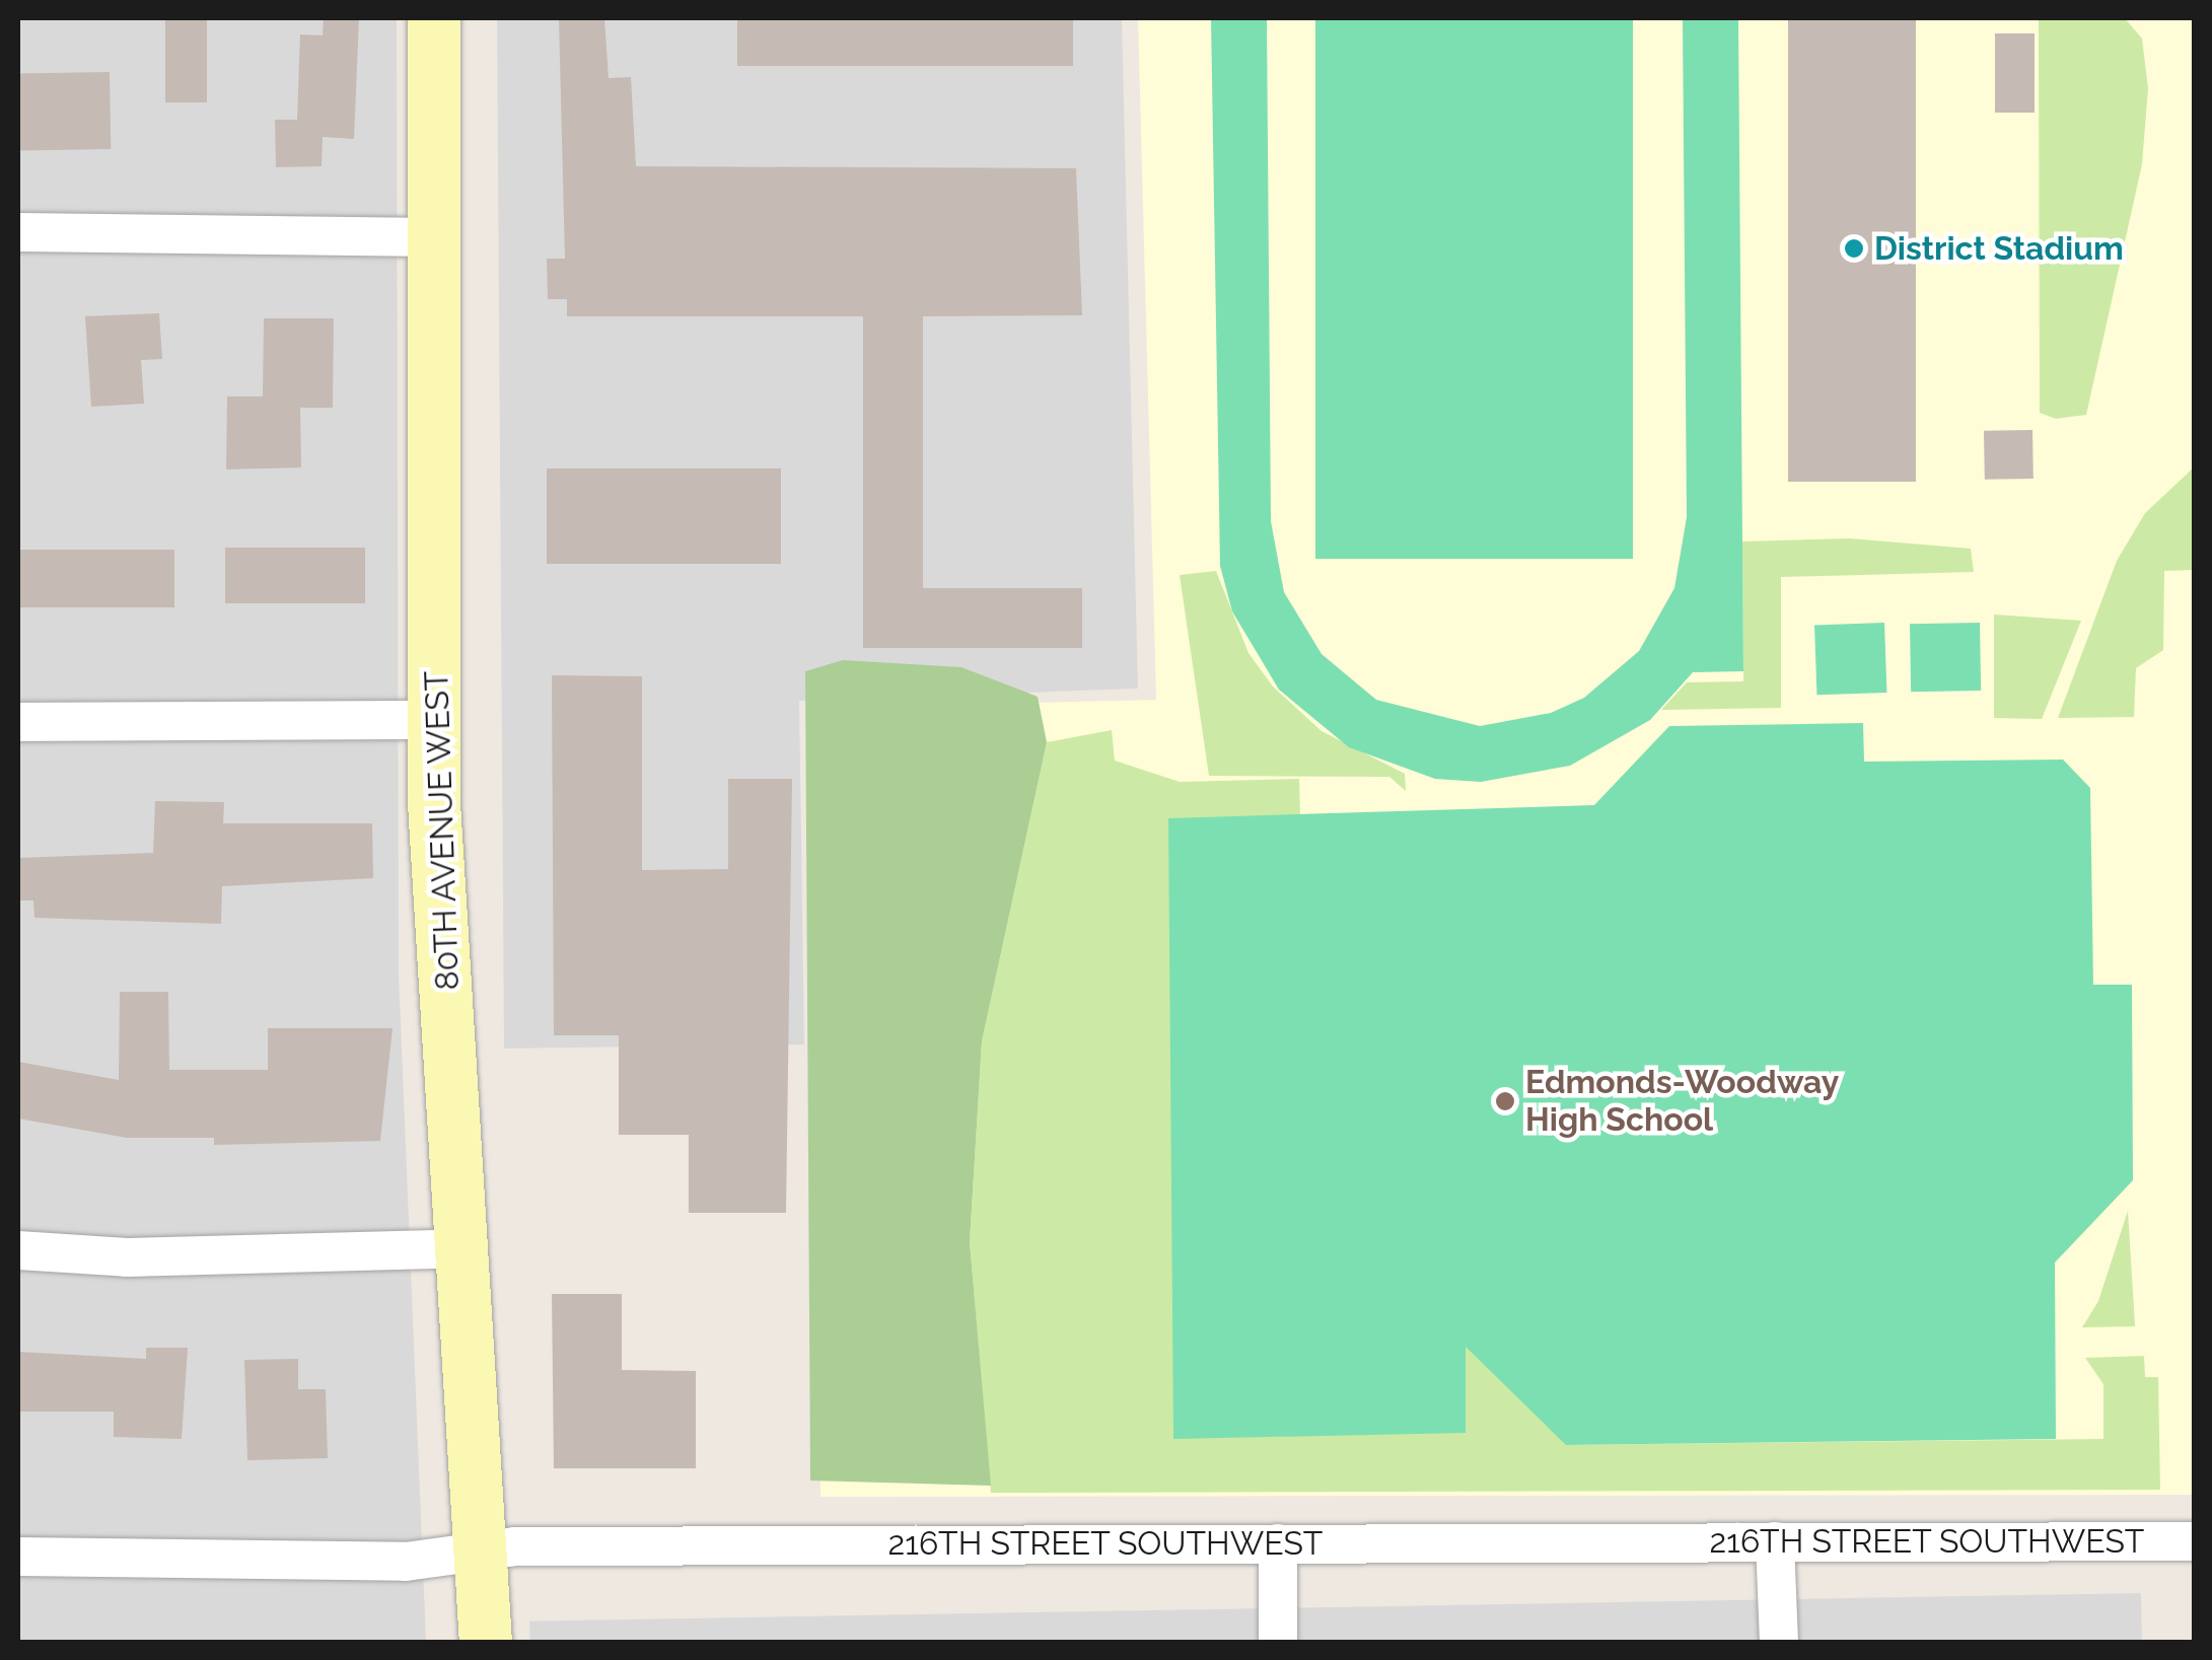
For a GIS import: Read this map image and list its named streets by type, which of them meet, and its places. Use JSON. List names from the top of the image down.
{
  "streets": {
    "street": ["80TH AVENUE WEST", "216TH STREET SOUTHWEST"]
  },
  "crossings": [
    ["80TH AVENUE WEST", "216TH STREET SOUTHWEST"]
  ],
  "places": ["District Stadium", "Edmonds-Woodway High School"]
}
